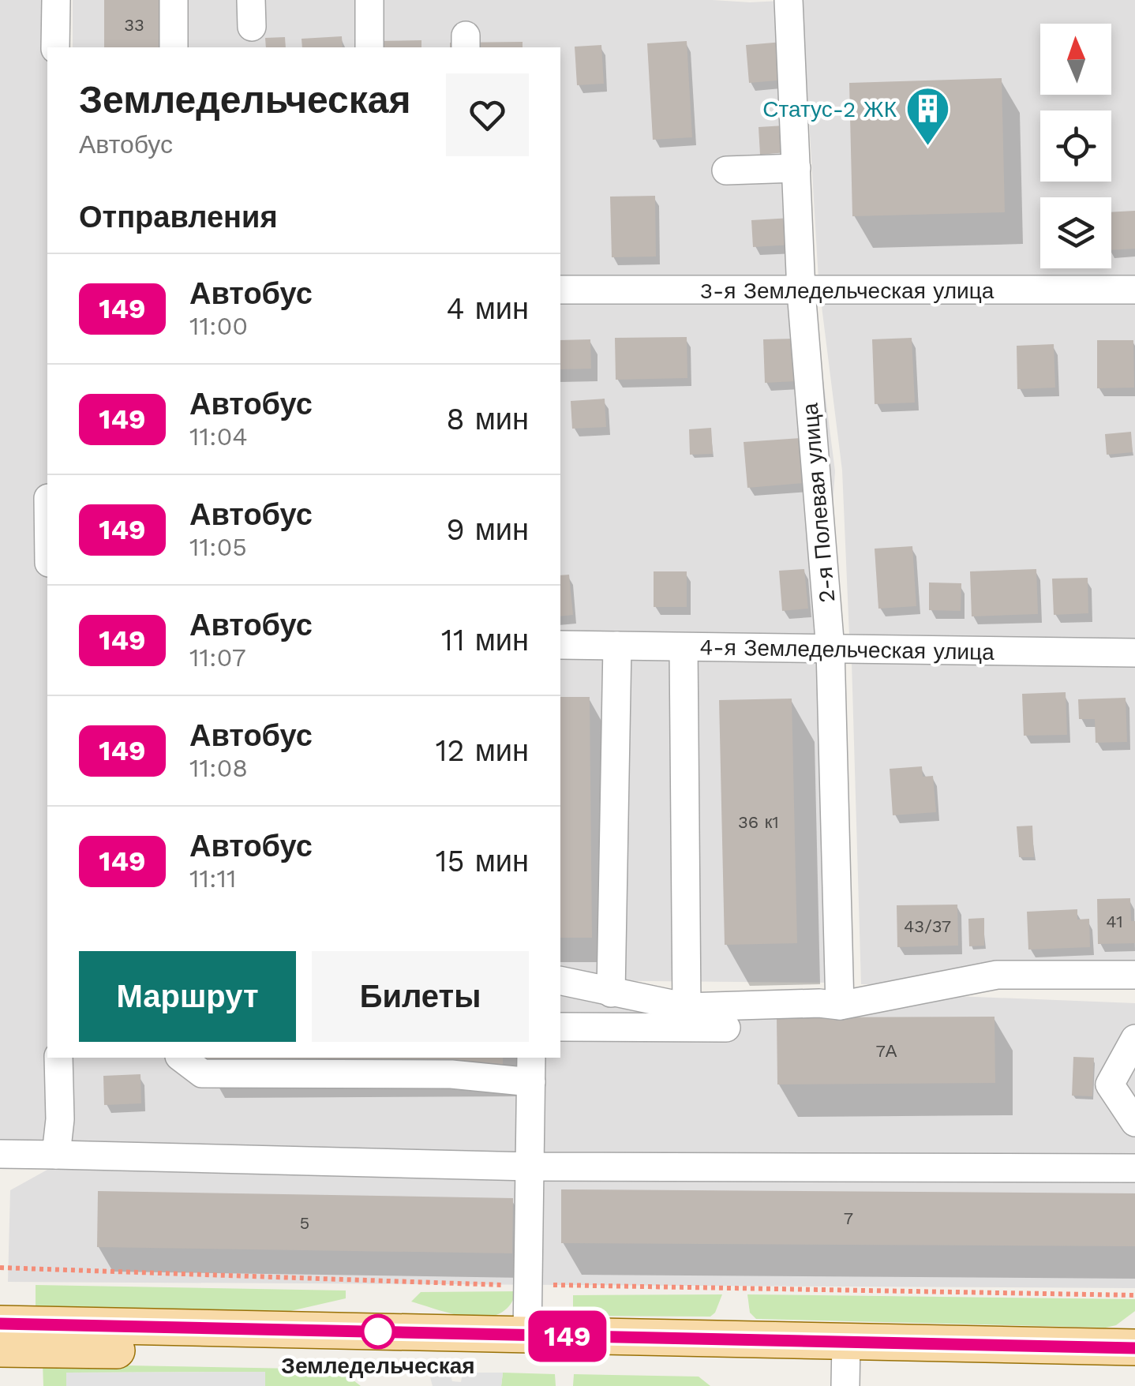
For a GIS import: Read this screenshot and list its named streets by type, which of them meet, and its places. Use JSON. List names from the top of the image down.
{
  "streets": {
    "street": ["3-я Земледельческая улица", "2-я Полевая улица", "4-я Земледельческая улица"]
  },
  "crossings": [
    ["3-я Земледельческая улица", "2-я Полевая улица"],
    ["2-я Полевая улица", "4-я Земледельческая улица"]
  ],
  "places": {
    "building": ["Статус-2 ЖК"],
    "other": ["Земледельческая"]
  },
  "lines": ["bus line 149"],
  "house_numbers": [
    "33",
    "36 к1",
    "41",
    "43/37",
    "7А",
    "7",
    "5"
  ],
  "north": "top",
  "page": {
    "on_map": "149",
    "heading": [
      ["Земледельческая", "Автобус"],
      "Отправления"
    ],
    "list": [
      {
        "mark": "149",
        "name": "Автобус",
        "note": "11:00",
        "value": "4 мин"
      },
      {
        "mark": "149",
        "name": "Автобус",
        "note": "11:04",
        "value": "8 мин"
      },
      {
        "mark": "149",
        "name": "Автобус",
        "note": "11:05",
        "value": "9 мин"
      },
      {
        "mark": "149",
        "name": "Автобус",
        "note": "11:07",
        "value": "11 мин"
      },
      {
        "mark": "149",
        "name": "Автобус",
        "note": "11:08",
        "value": "12 мин"
      },
      {
        "mark": "149",
        "name": "Автобус",
        "note": "11:11",
        "value": "15 мин"
      }
    ],
    "buttons": ["Маршрут", "Билеты"]
  }
}
